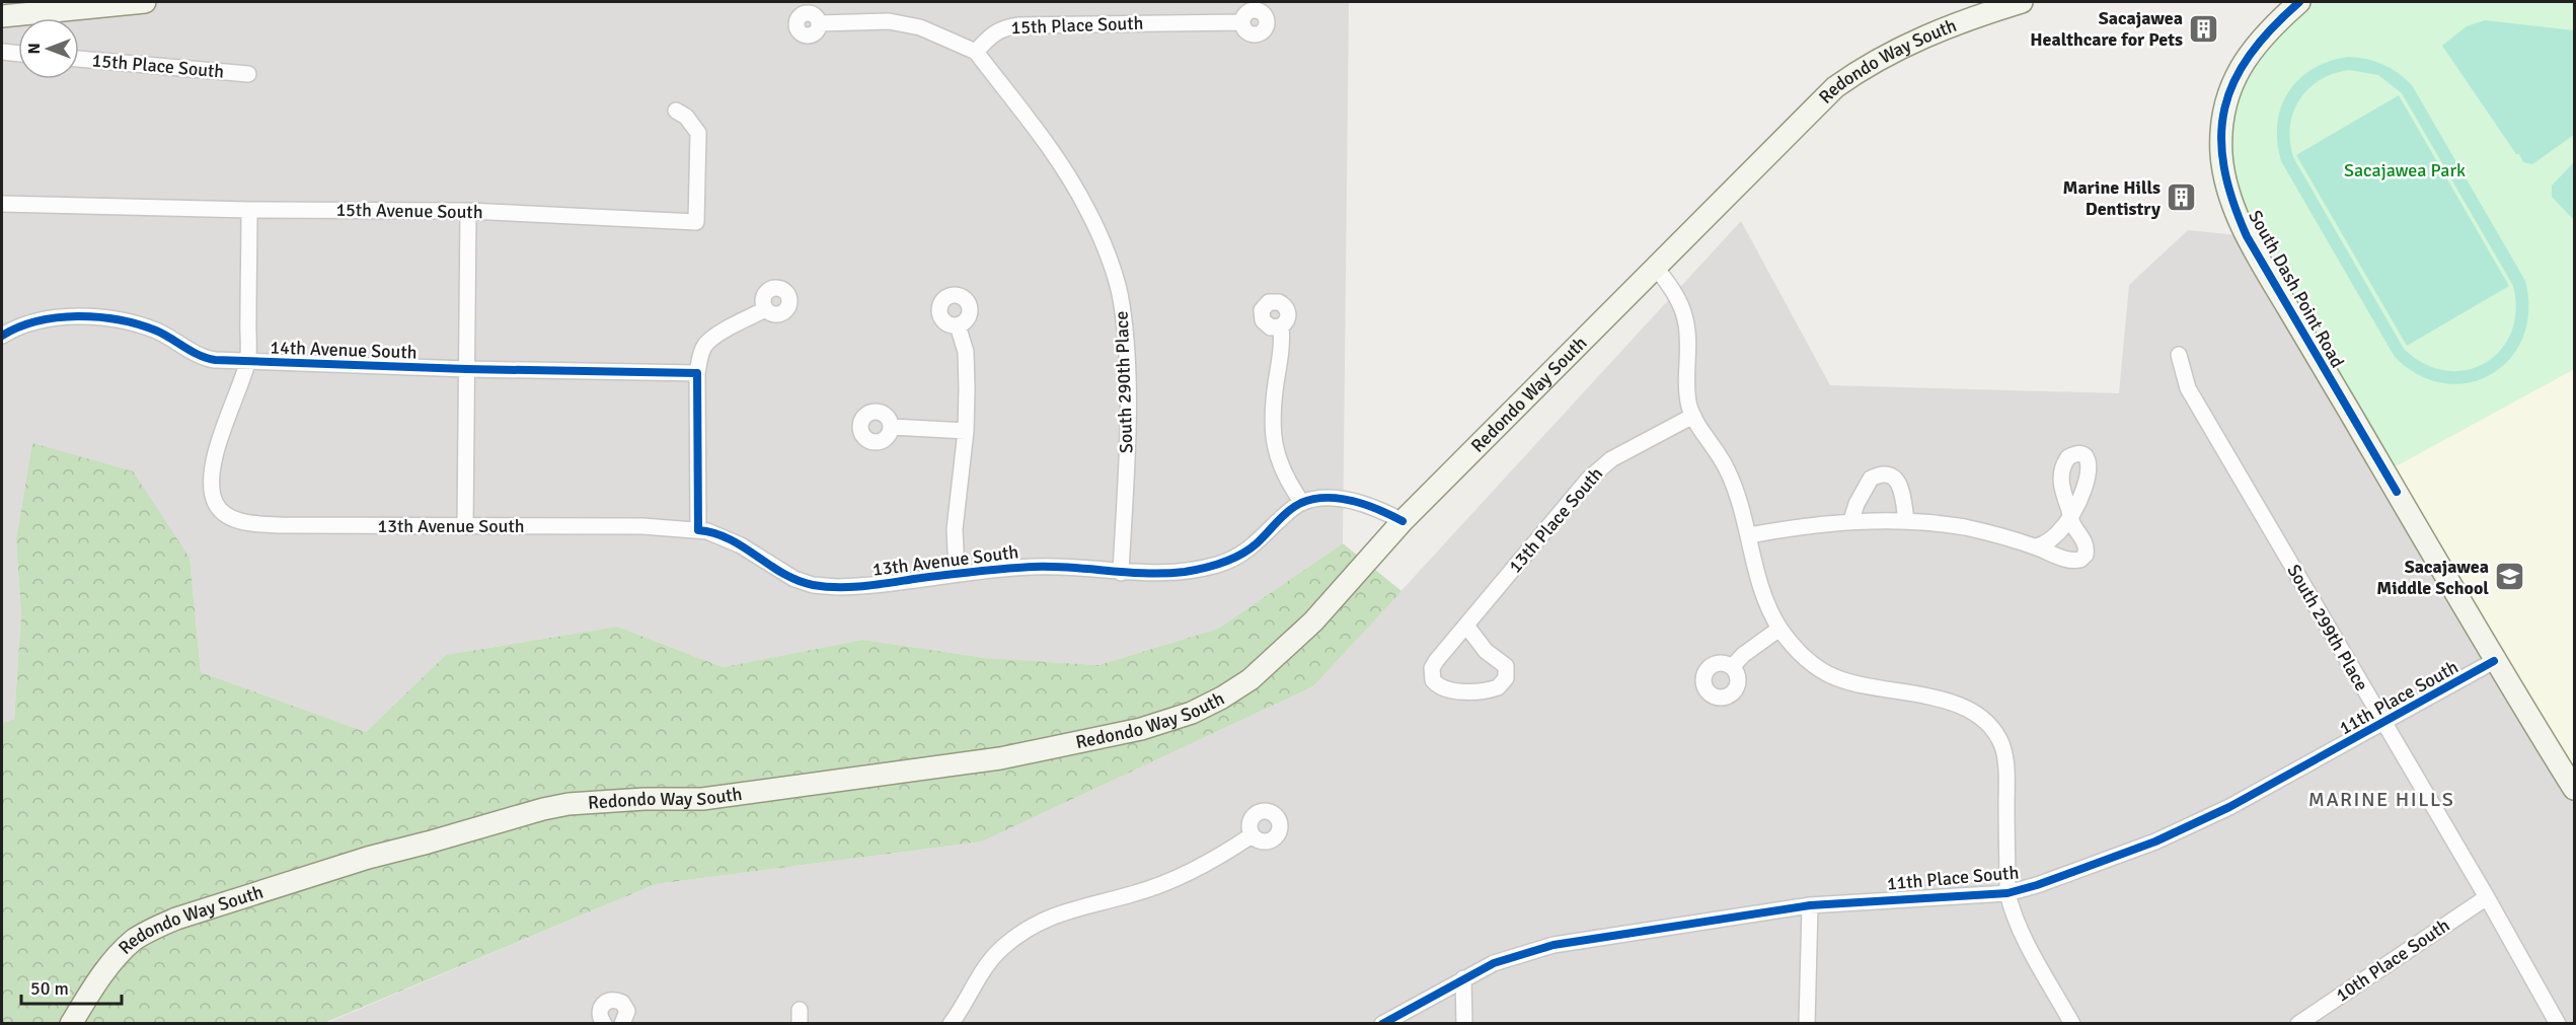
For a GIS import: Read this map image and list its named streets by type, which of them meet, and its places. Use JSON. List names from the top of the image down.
{
  "streets": {
    "street": [
      "15th Place South",
      "Redondo Way South",
      "15th Avenue South",
      "South Dash Point Road",
      "14th Avenue South",
      "South 290th Place",
      "13th Place South",
      "13th Avenue South",
      "South 299th Place",
      "11th Place South",
      "10th Place South"
    ]
  },
  "crossings": [
    ["15th Place South", "South 290th Place"],
    ["South Dash Point Road", "11th Place South"],
    ["14th Avenue South", "13th Avenue South"],
    ["South 290th Place", "13th Avenue South"],
    ["South 299th Place", "11th Place South"],
    ["South 299th Place", "10th Place South"]
  ],
  "districts": ["MARINE HILLS"],
  "parks": ["Sacajawea Park"],
  "places": {
    "building": ["Sacajawea Healthcare for Pets", "Marine Hills Dentistry"],
    "school or university": ["Sacajawea Middle School"]
  },
  "scale_bar": "50 m",
  "north": "left"
}
